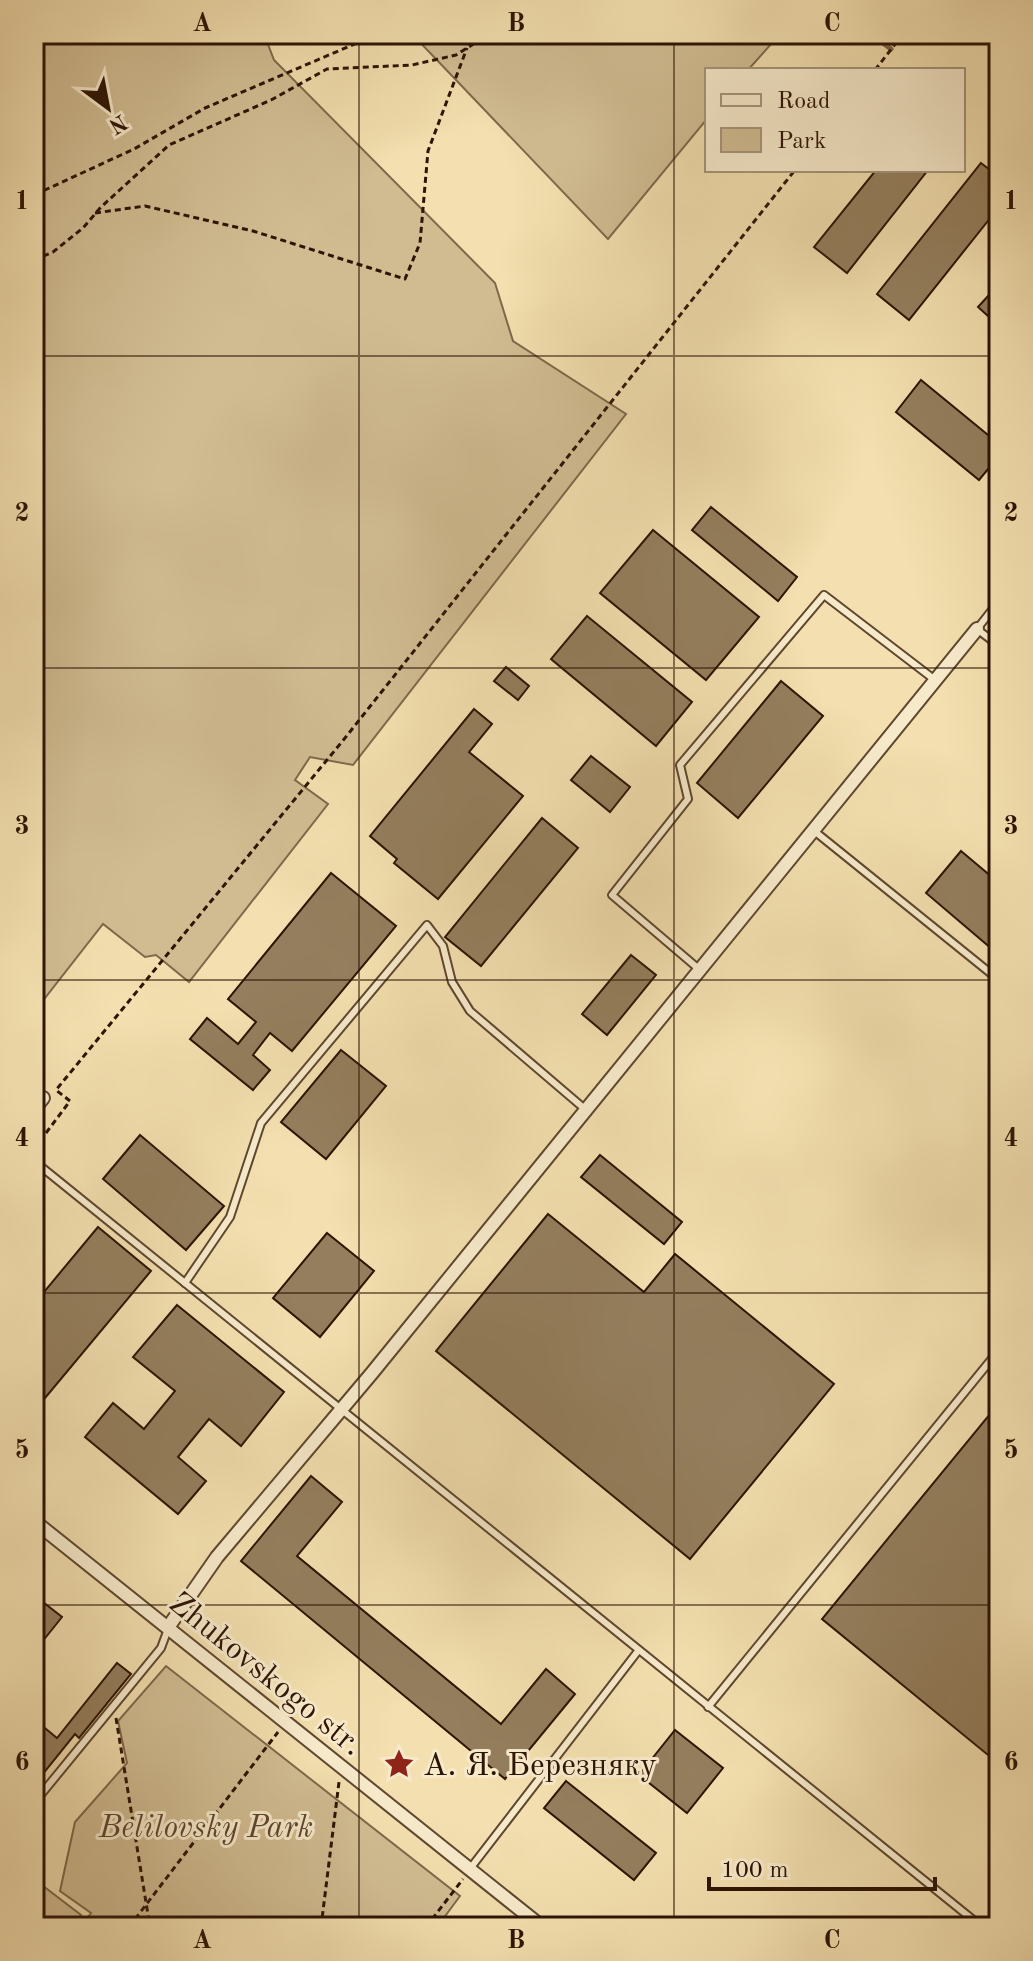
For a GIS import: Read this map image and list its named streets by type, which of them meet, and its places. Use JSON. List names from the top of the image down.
{
  "streets": {
    "street": ["Zhukovskogo str."]
  },
  "parks": ["Belilovsky Park"],
  "places": {
    "place": ["А. Я. Березняку"]
  },
  "legend": ["Road", "Park"],
  "scale_bar": "100 m",
  "north": "bottom right",
  "grid": {
    "columns": ["A", "B", "C"],
    "rows": [
      "1",
      "2",
      "3",
      "4",
      "5",
      "6"
    ]
  }
}
